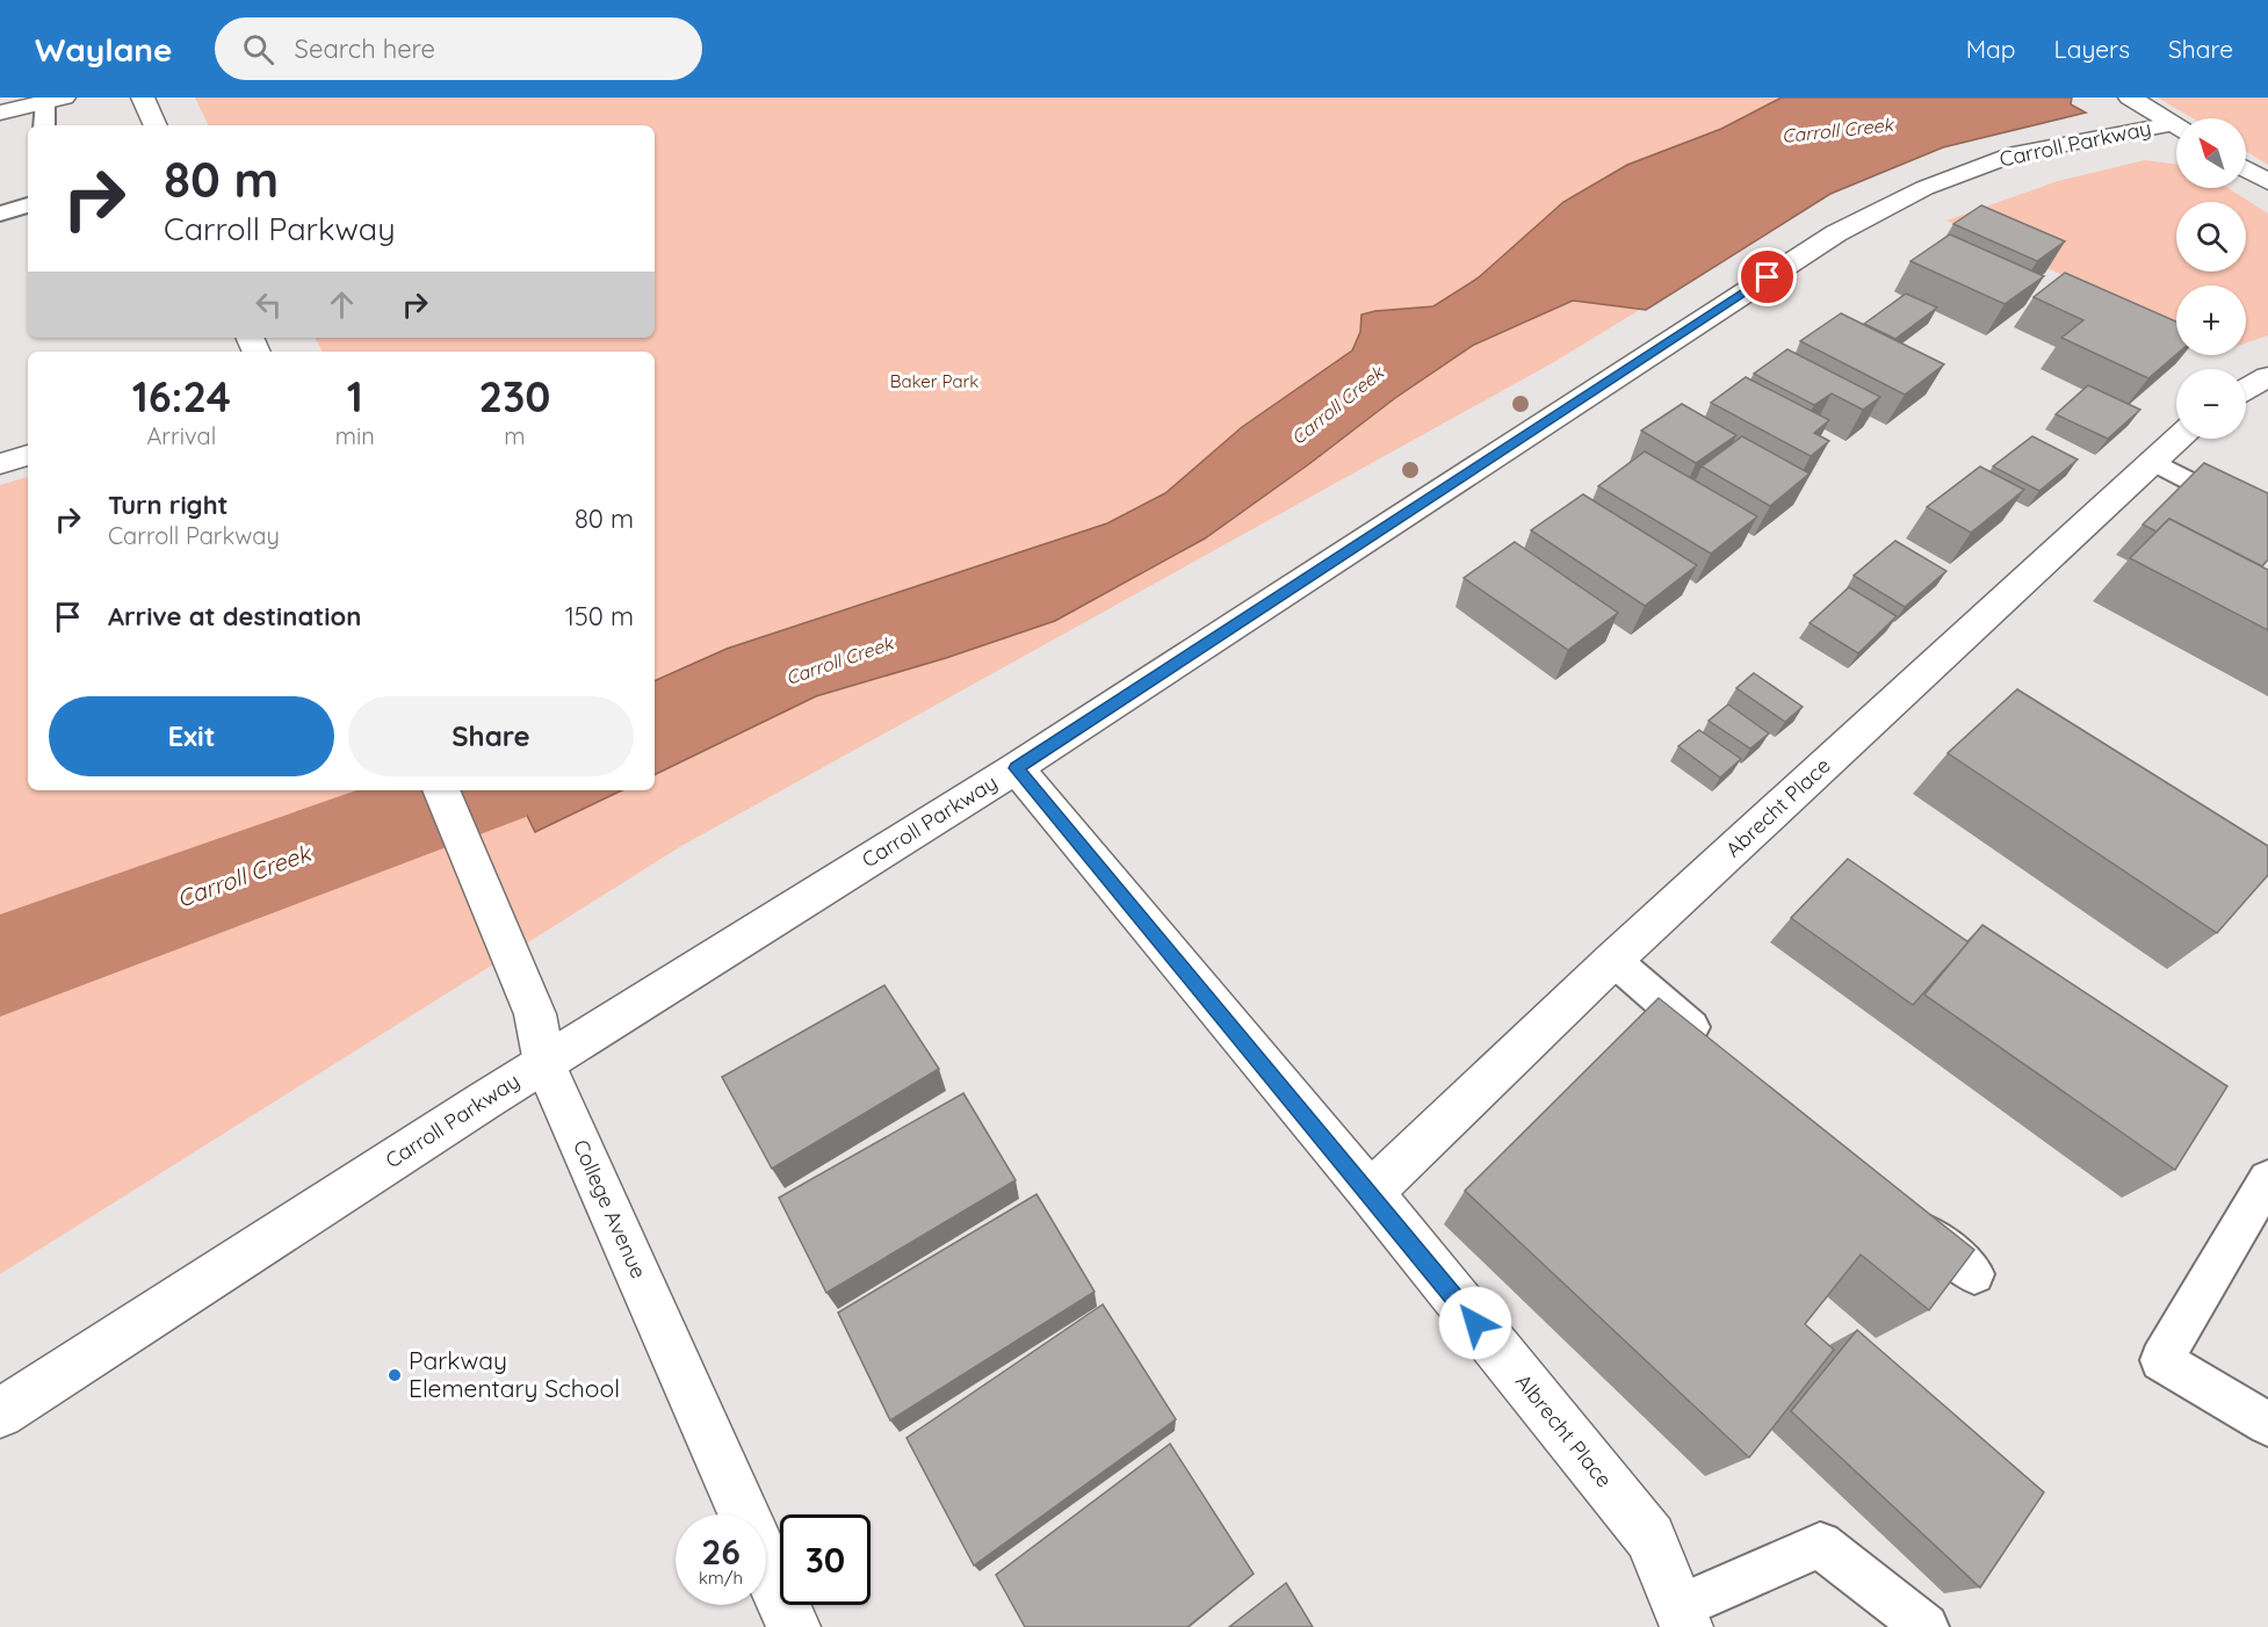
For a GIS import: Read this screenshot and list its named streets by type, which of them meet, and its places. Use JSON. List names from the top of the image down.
{
  "streets": {
    "street": [
      "Carroll Parkway",
      "Abrecht Place",
      "College Avenue",
      "Albrecht Place"
    ]
  },
  "crossings": [
    ["Carroll Parkway", "College Avenue"],
    ["Carroll Parkway", "Albrecht Place"],
    ["Abrecht Place", "Albrecht Place"]
  ],
  "water": ["Carroll Creek"],
  "parks": ["Baker Park"],
  "places": ["Parkway Elementary School"],
  "north": "top left",
  "page": {
    "header": "Waylane",
    "search": "Search here",
    "nav": ["Map", "Layers", "Share"],
    "map_buttons": ["+", "−"],
    "turn": ["80 m", "Carroll Parkway"],
    "eta": [
      "16:24",
      "Arrival",
      "1",
      "min",
      "230",
      "m"
    ],
    "list": [
      {
        "name": "Turn right",
        "note": "Carroll Parkway",
        "value": "80 m"
      },
      {
        "name": "Arrive at destination",
        "value": "150 m"
      }
    ],
    "buttons": ["Exit", "Share"],
    "speed": "26 km/h",
    "limit": "30"
  }
}
